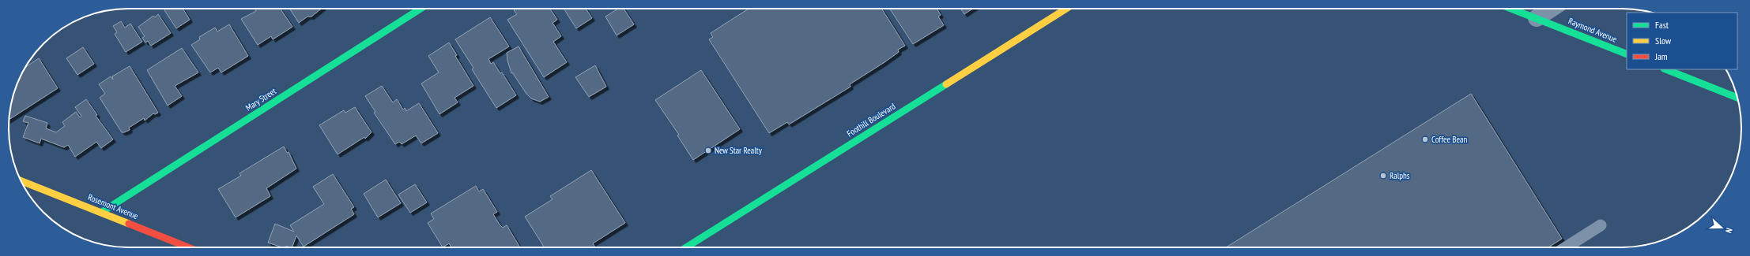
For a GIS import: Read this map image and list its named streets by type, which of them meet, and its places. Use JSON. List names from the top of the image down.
{
  "streets": {
    "street": [
      "Raymond Avenue",
      "Mary Street",
      "Foothill Boulevard",
      "Rosemont Avenue"
    ]
  },
  "crossings": [
    ["Mary Street", "Rosemont Avenue"]
  ],
  "places": ["Coffee Bean", "New Star Realty", "Ralphs"],
  "legend": ["Fast", "Slow", "Jam"],
  "north": "right"
}
